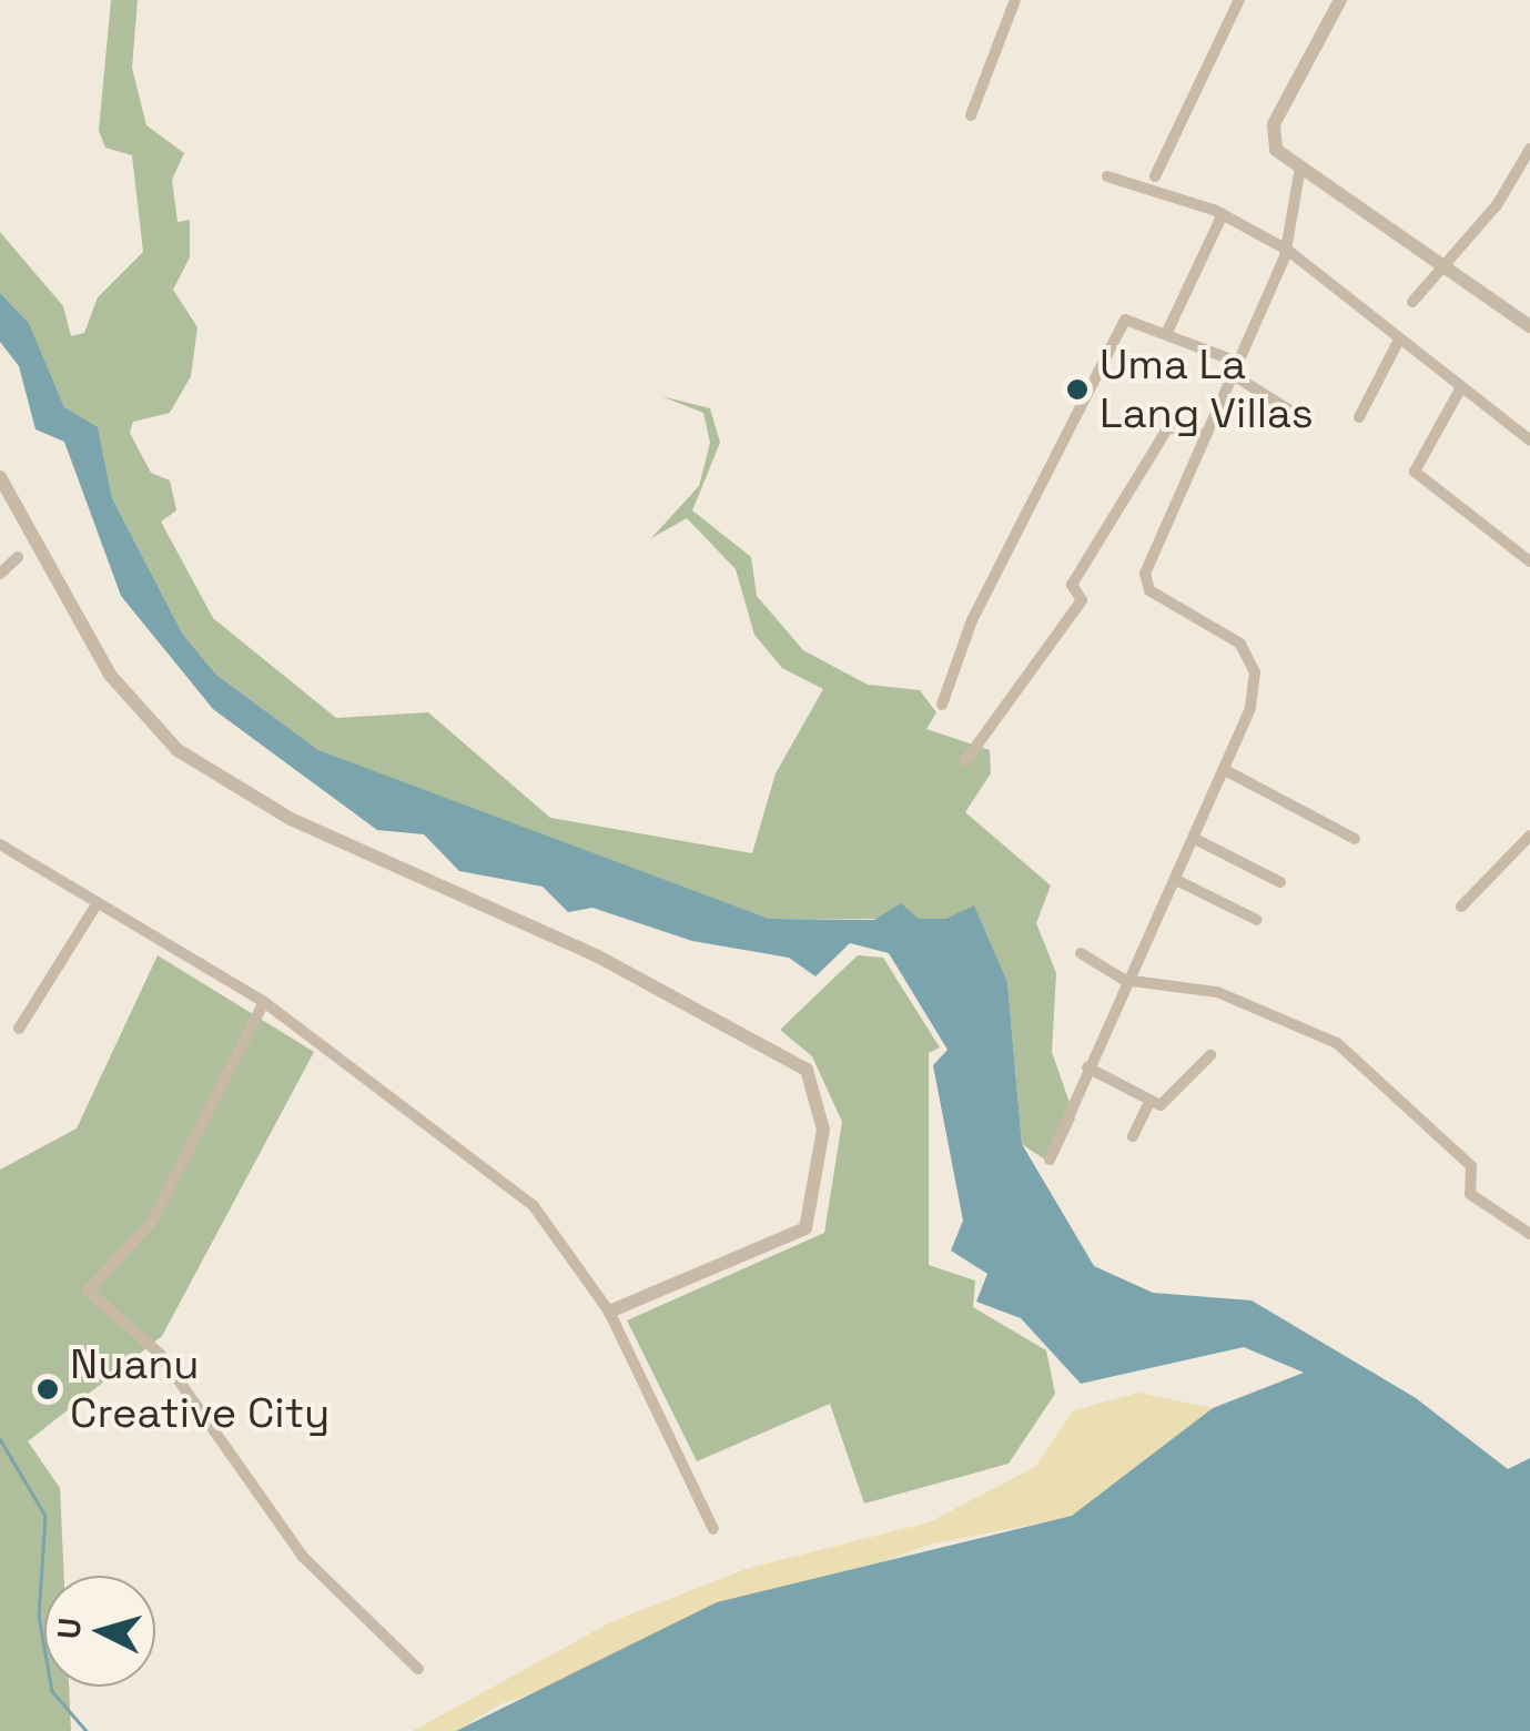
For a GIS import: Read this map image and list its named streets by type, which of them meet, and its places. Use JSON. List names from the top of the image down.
{
  "places": ["Uma La Lang Villas", "Nuanu Creative City"],
  "north": "left"
}
